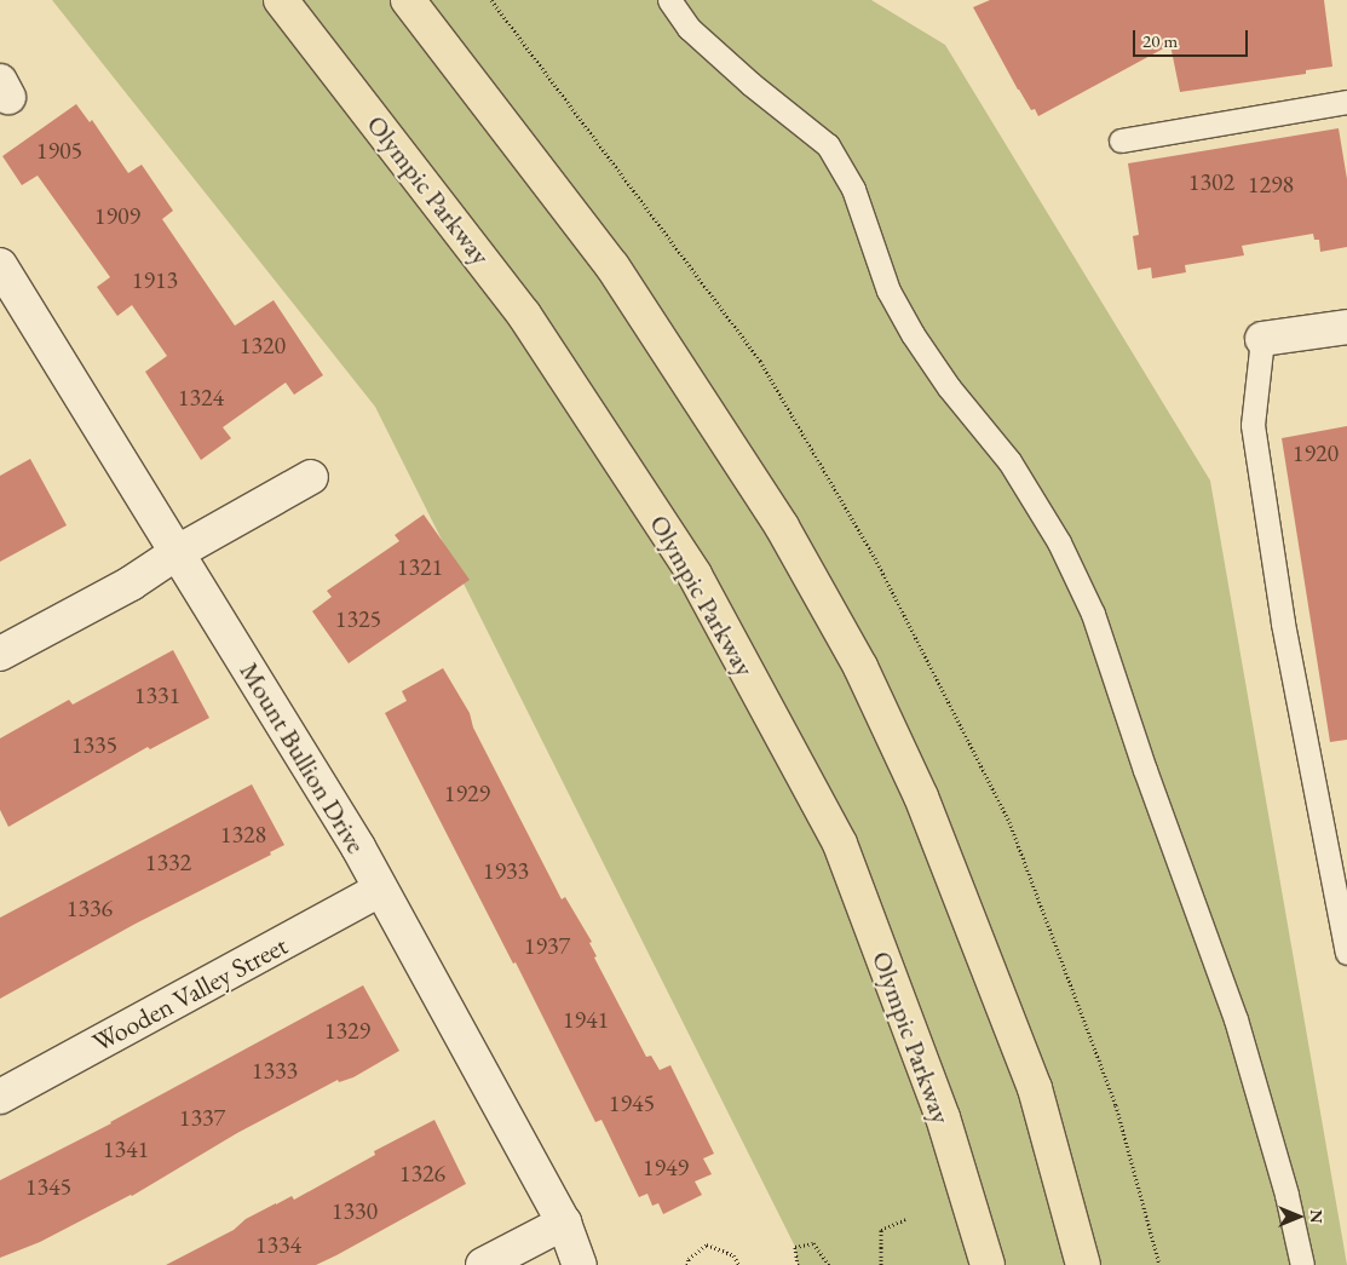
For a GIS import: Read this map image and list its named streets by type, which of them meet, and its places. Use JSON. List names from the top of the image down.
{
  "streets": {
    "main road": ["Olympic Parkway"],
    "street": ["Mount Bullion Drive", "Wooden Valley Street"]
  },
  "crossings": [
    ["Mount Bullion Drive", "Wooden Valley Street"]
  ],
  "house_numbers": [
    "1905",
    "1302",
    "1298",
    "1909",
    "1913",
    "1320",
    "1324",
    "1920",
    "1321",
    "1325",
    "1331",
    "1335",
    "1929",
    "1328",
    "1332",
    "1933",
    "1336",
    "1937",
    "1941",
    "1329",
    "1333",
    "1945",
    "1337",
    "1341",
    "1949",
    "1326",
    "1345",
    "1330",
    "1334"
  ],
  "scale_bar": "20 m",
  "north": "right"
}
